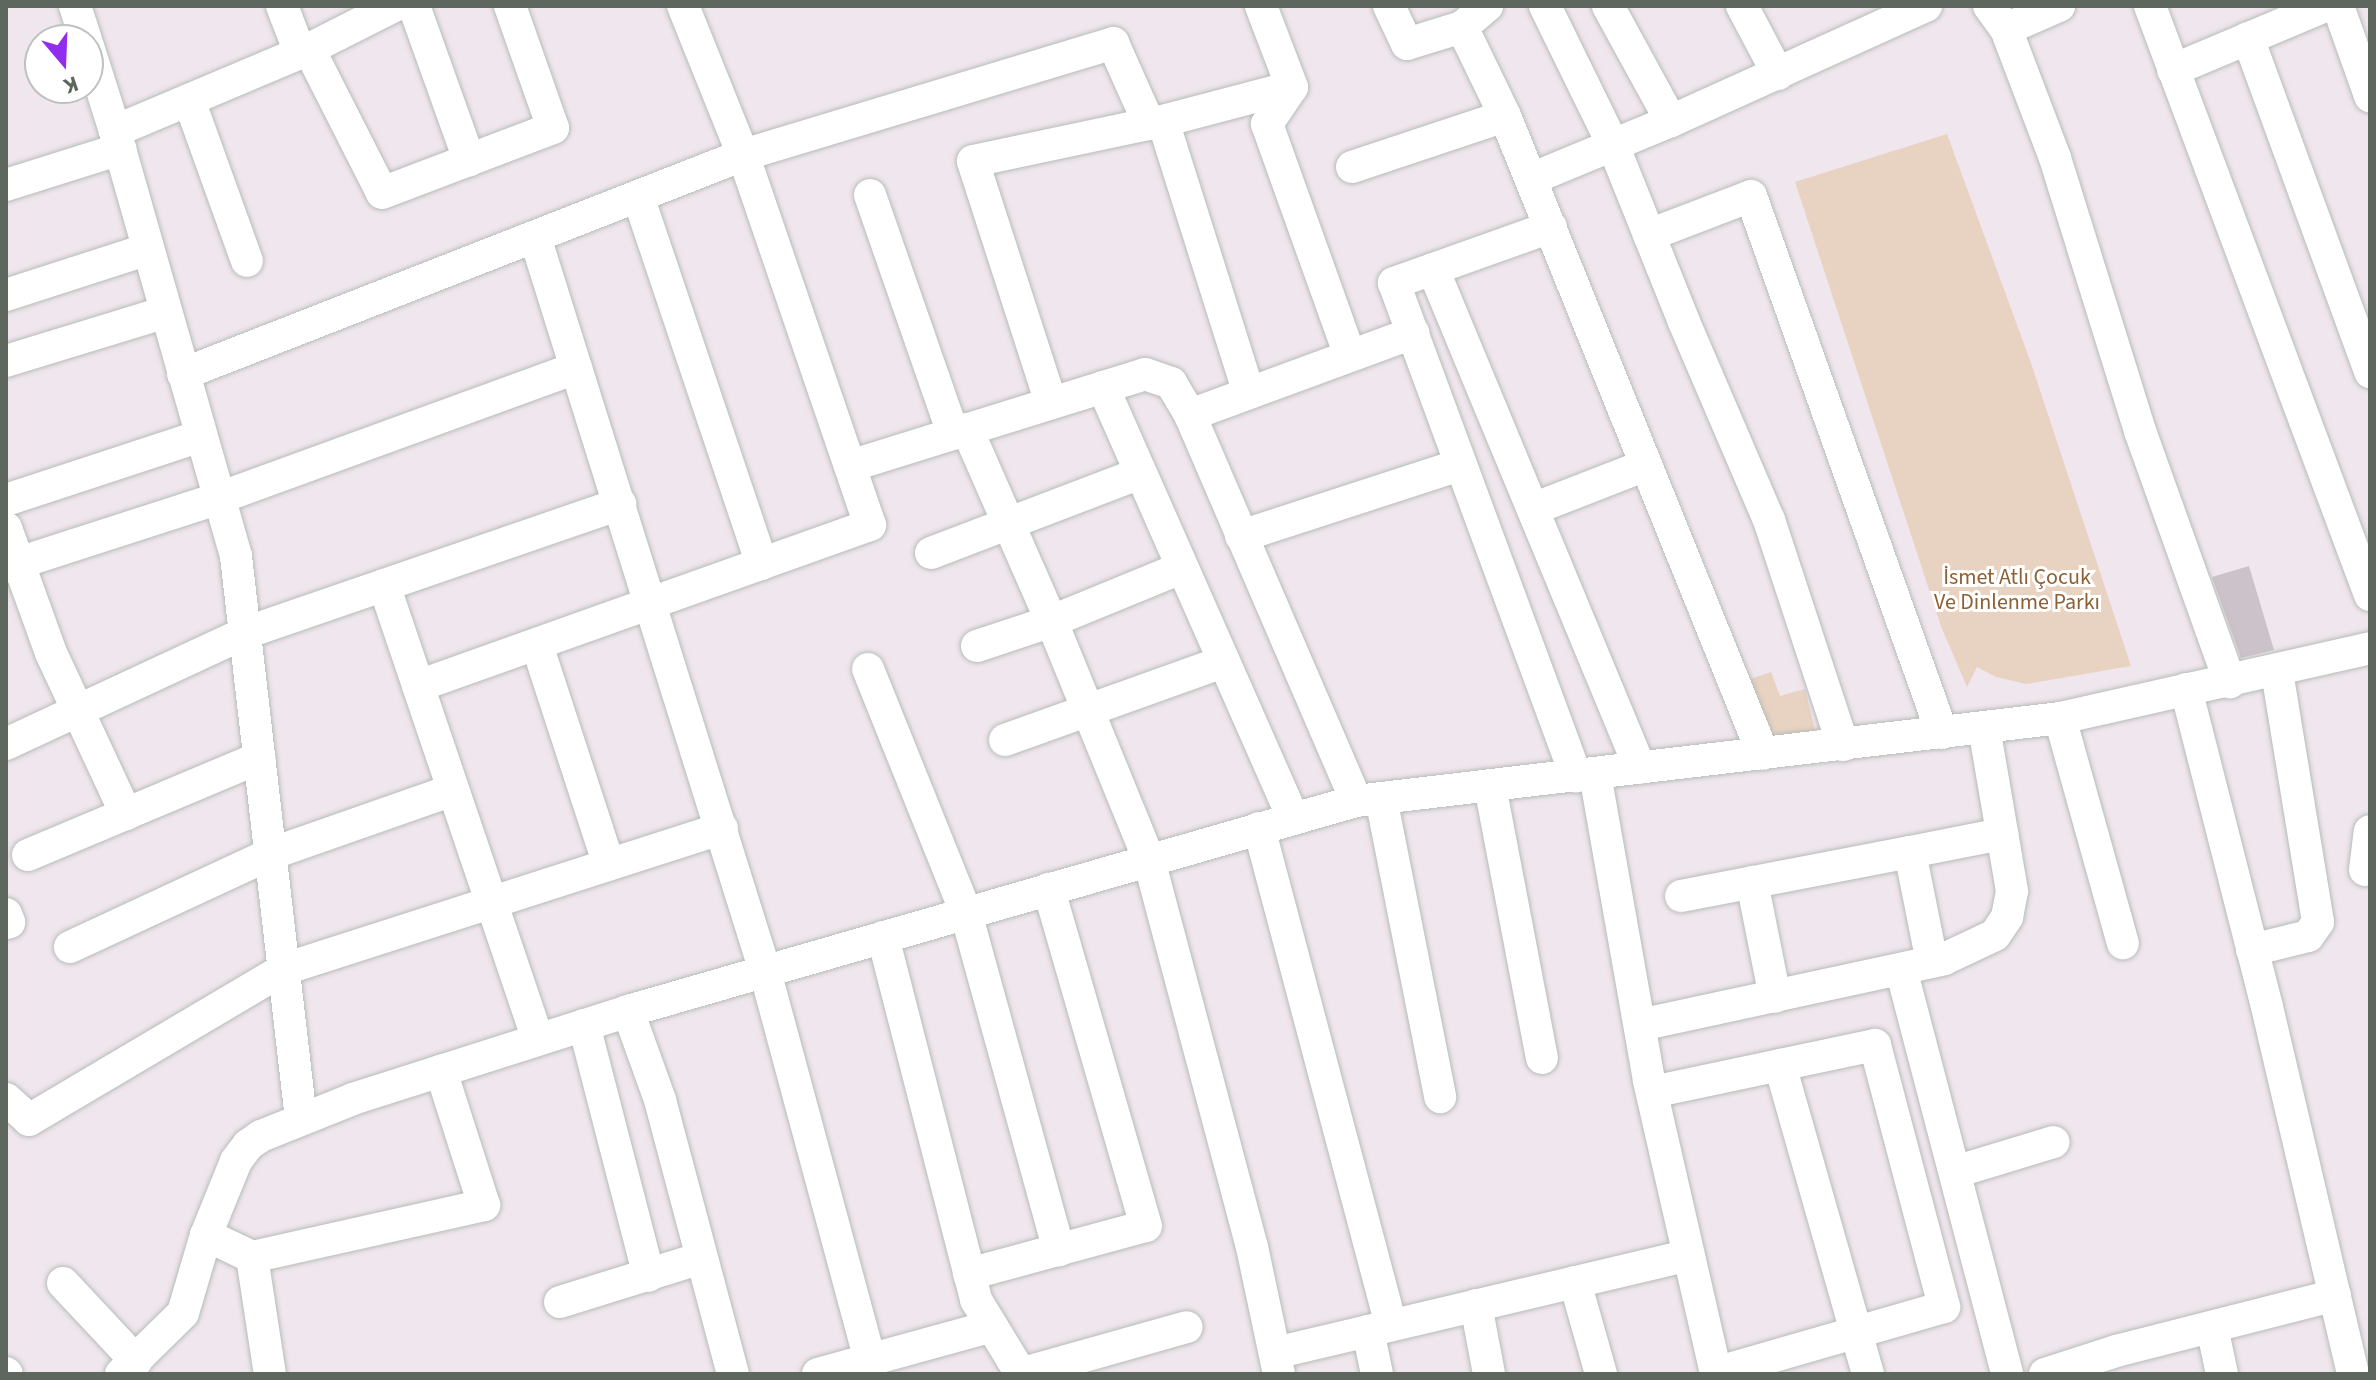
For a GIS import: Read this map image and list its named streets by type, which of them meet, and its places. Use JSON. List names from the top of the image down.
{
  "parks": ["İsmet Atlı Çocuk Ve Dinlenme Parkı"],
  "north": "bottom"
}
